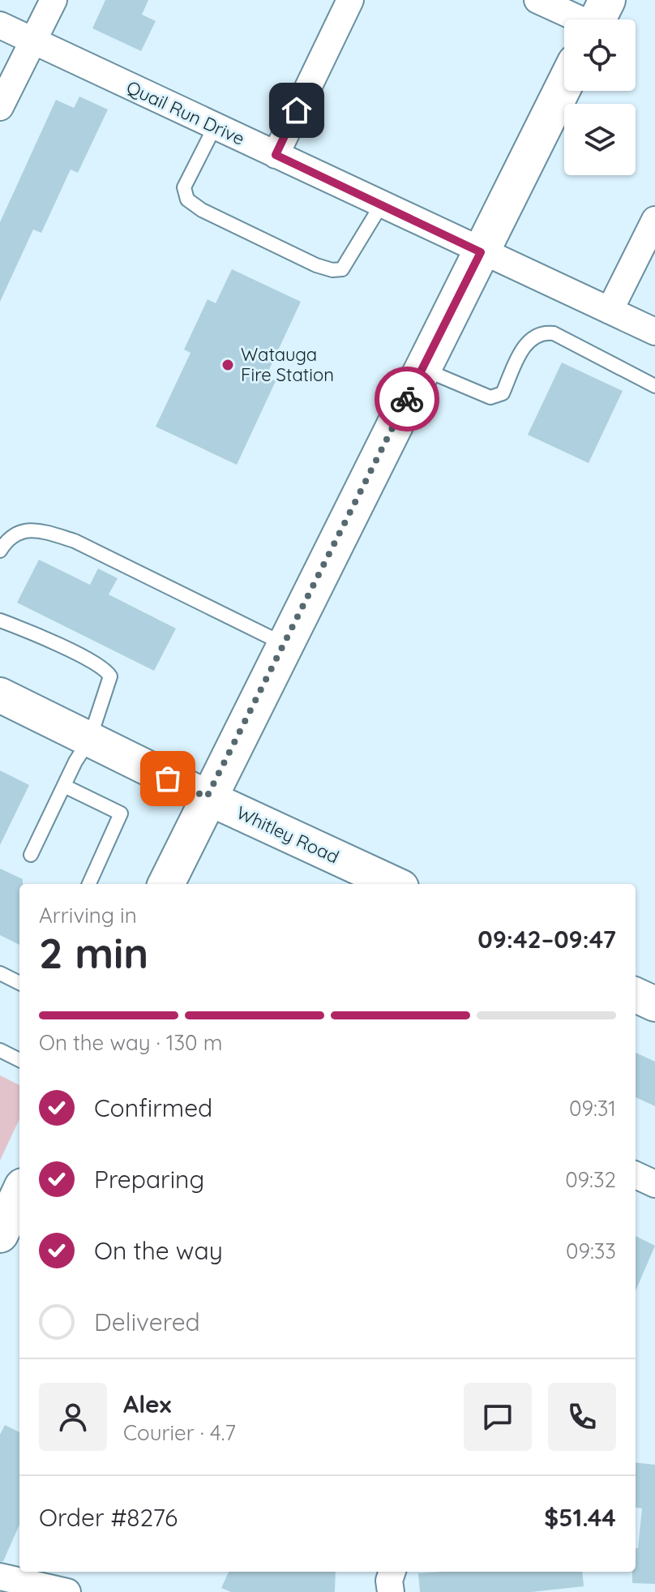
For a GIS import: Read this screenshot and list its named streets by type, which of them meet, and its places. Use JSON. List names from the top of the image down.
{
  "streets": {
    "street": ["Quail Run Drive", "Whitley Road"]
  },
  "places": ["Watauga Fire Station"],
  "page": {
    "heading": ["2 min", "Arriving in", "09:42–09:47"],
    "panel": [
      "Alex",
      "Courier · 4.7",
      "Order #8276",
      "$51.44"
    ],
    "bar": "On the way · 130 m",
    "list": [
      ["Confirmed", "09:31"],
      ["Preparing", "09:32"],
      ["On the way", "09:33"],
      "Delivered"
    ]
  }
}
